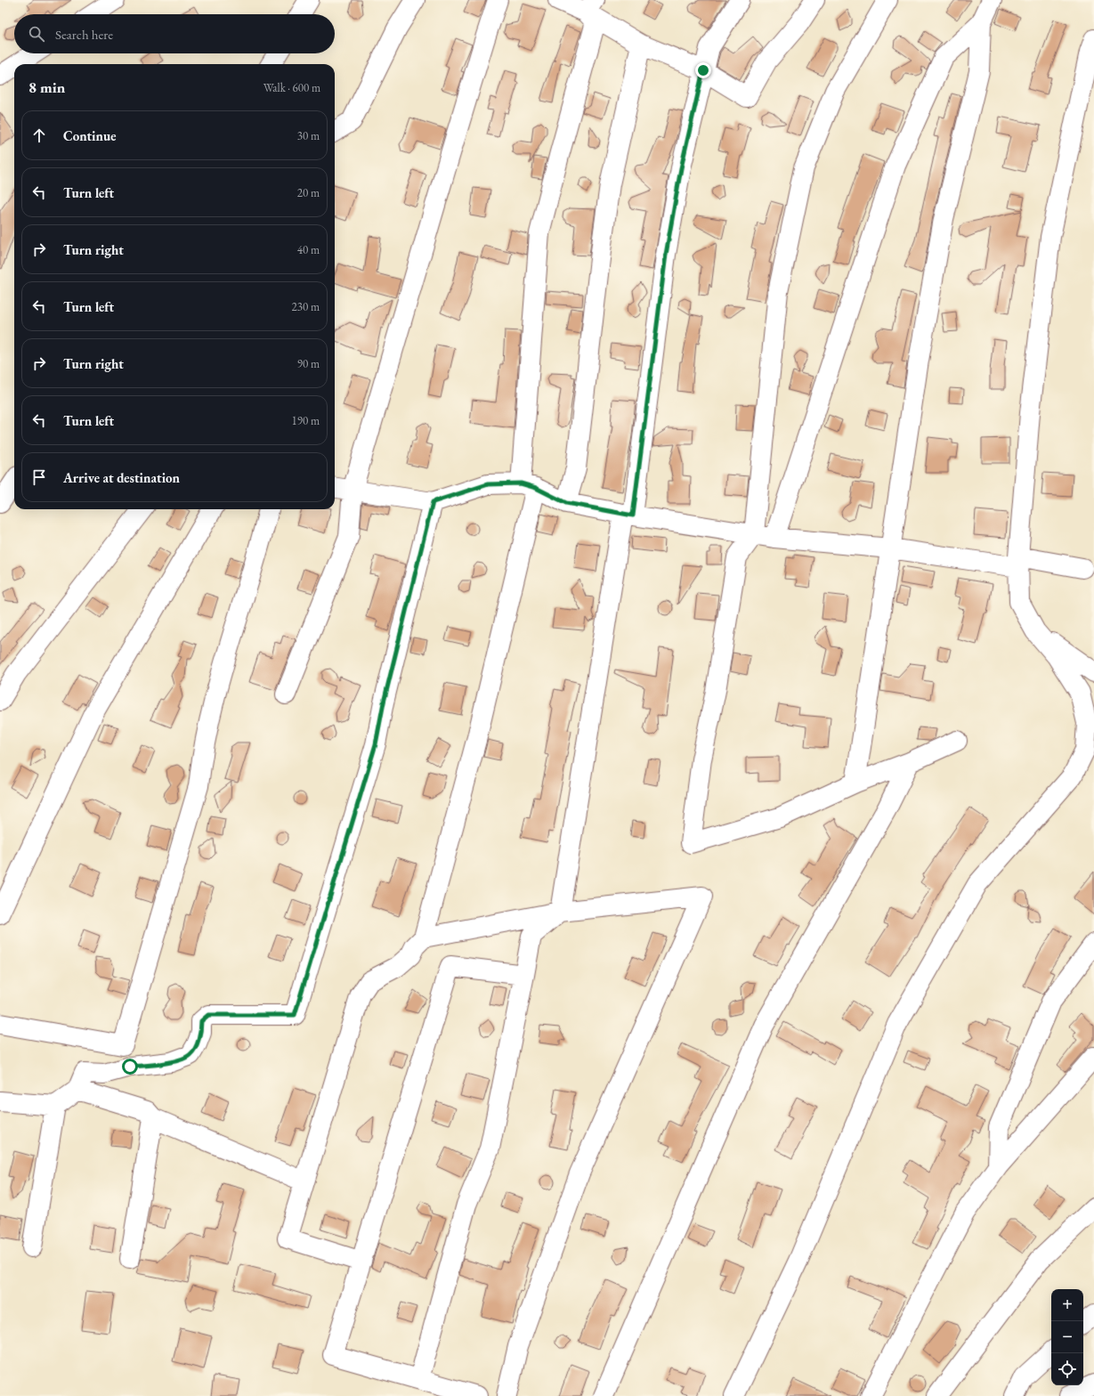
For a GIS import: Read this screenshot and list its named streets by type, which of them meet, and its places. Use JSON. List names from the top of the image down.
{
  "page": {
    "search": "Search here",
    "heading": ["8 min", "Walk · 600 m"],
    "list": [
      ["Continue", "30 m"],
      ["Turn left", "20 m"],
      ["Turn right", "40 m"],
      ["Turn left", "230 m"],
      ["Turn right", "90 m"],
      ["Turn left", "190 m"],
      "Arrive at destination"
    ],
    "map_buttons": ["+", "−"]
  }
}
